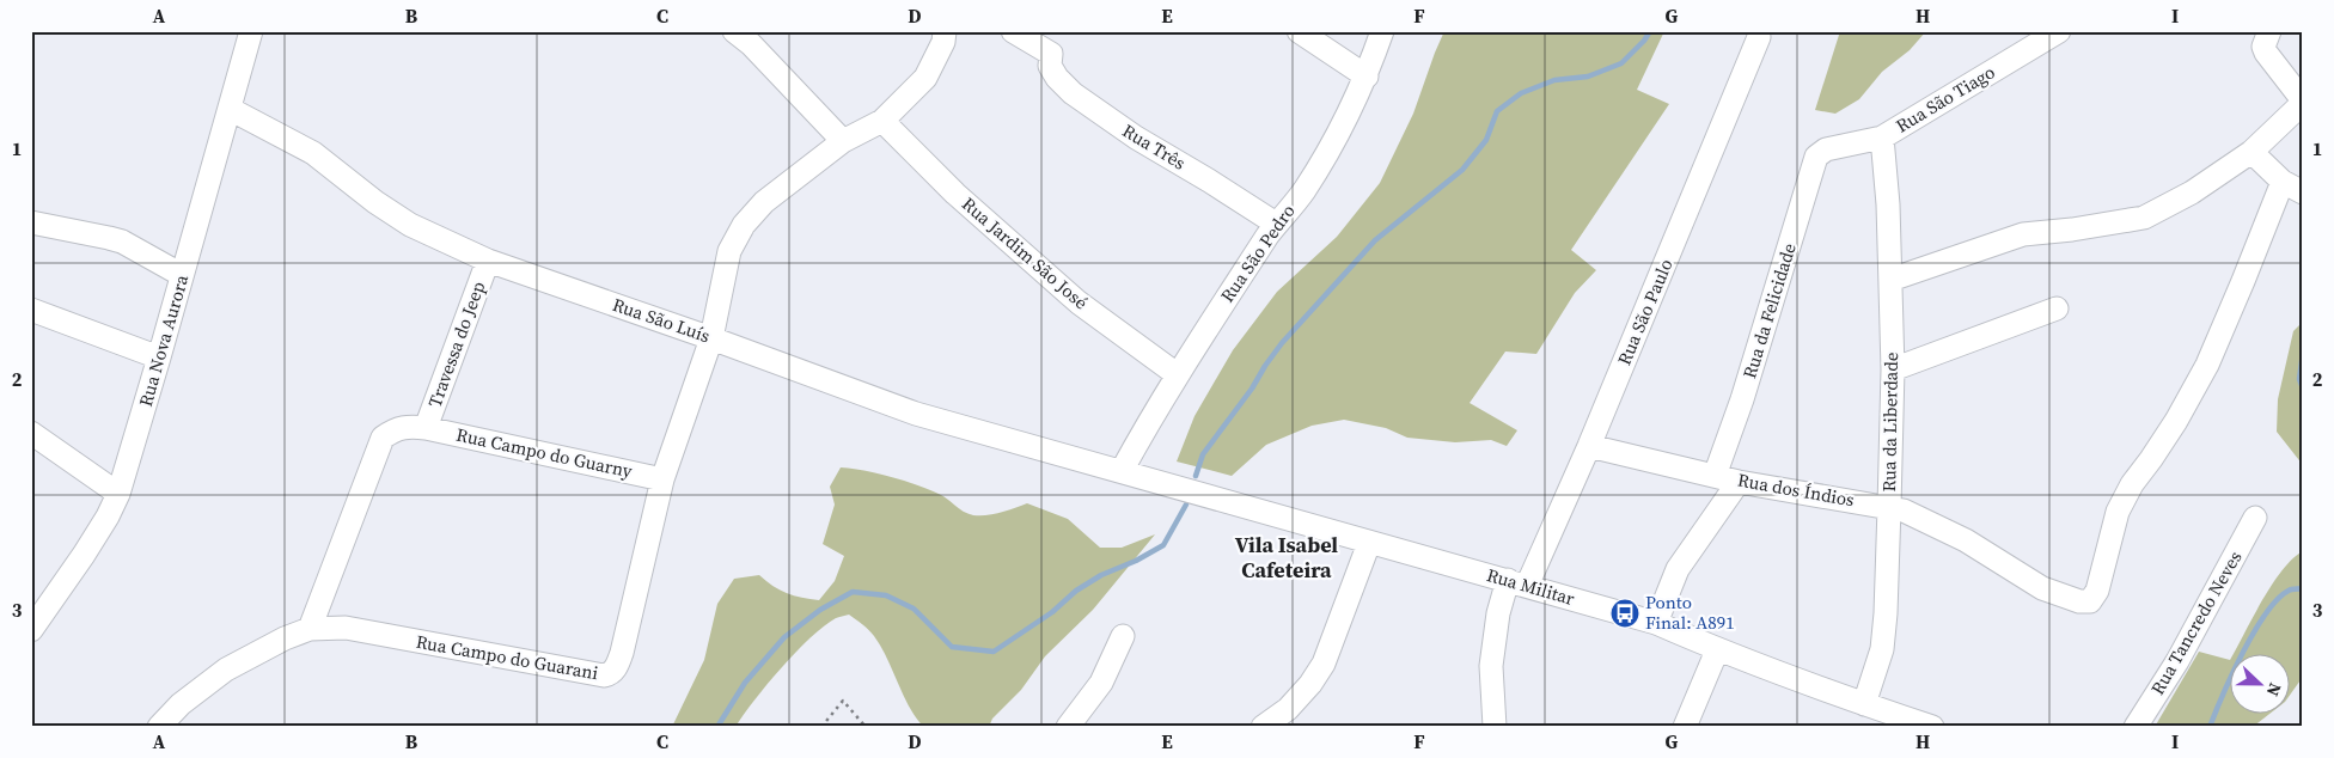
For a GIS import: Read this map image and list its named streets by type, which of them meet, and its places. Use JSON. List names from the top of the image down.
{
  "streets": {
    "street": [
      "Rua São Tiago",
      "Rua Três",
      "Rua Jardim São José",
      "Rua São Pedro",
      "Rua da Felicidade",
      "Rua São Paulo",
      "Rua São Luís",
      "Rua Nova Aurora",
      "Travessa do Jeep",
      "Rua da Liberdade",
      "Rua Campo do Guarny",
      "Rua dos Índios",
      "Rua Militar",
      "Rua Tancredo Neves",
      "Rua Campo do Guarani"
    ]
  },
  "crossings": [
    ["Rua São Tiago", "Rua da Felicidade"],
    ["Rua São Tiago", "Rua da Liberdade"],
    ["Rua Três", "Rua São Pedro"],
    ["Rua Jardim São José", "Rua São Pedro"],
    ["Rua São Pedro", "Rua São Luís"],
    ["Rua São Pedro", "Rua Militar"],
    ["Rua da Felicidade", "Rua dos Índios"],
    ["Rua São Paulo", "Rua dos Índios"],
    ["Rua São Paulo", "Rua Militar"],
    ["Rua São Luís", "Rua Nova Aurora"],
    ["Rua São Luís", "Travessa do Jeep"],
    ["Rua São Luís", "Rua Militar"],
    ["Travessa do Jeep", "Rua Campo do Guarny"],
    ["Rua da Liberdade", "Rua dos Índios"],
    ["Rua da Liberdade", "Rua Militar"],
    ["Rua Campo do Guarny", "Rua Campo do Guarani"]
  ],
  "districts": ["Vila Isabel Cafeteira"],
  "places": {
    "bus stop": ["Ponto Final: A891"]
  },
  "north": "right",
  "grid": {
    "columns": [
      "A",
      "B",
      "C",
      "D",
      "E",
      "F",
      "G",
      "H",
      "I"
    ],
    "rows": ["1", "2", "3"]
  }
}
